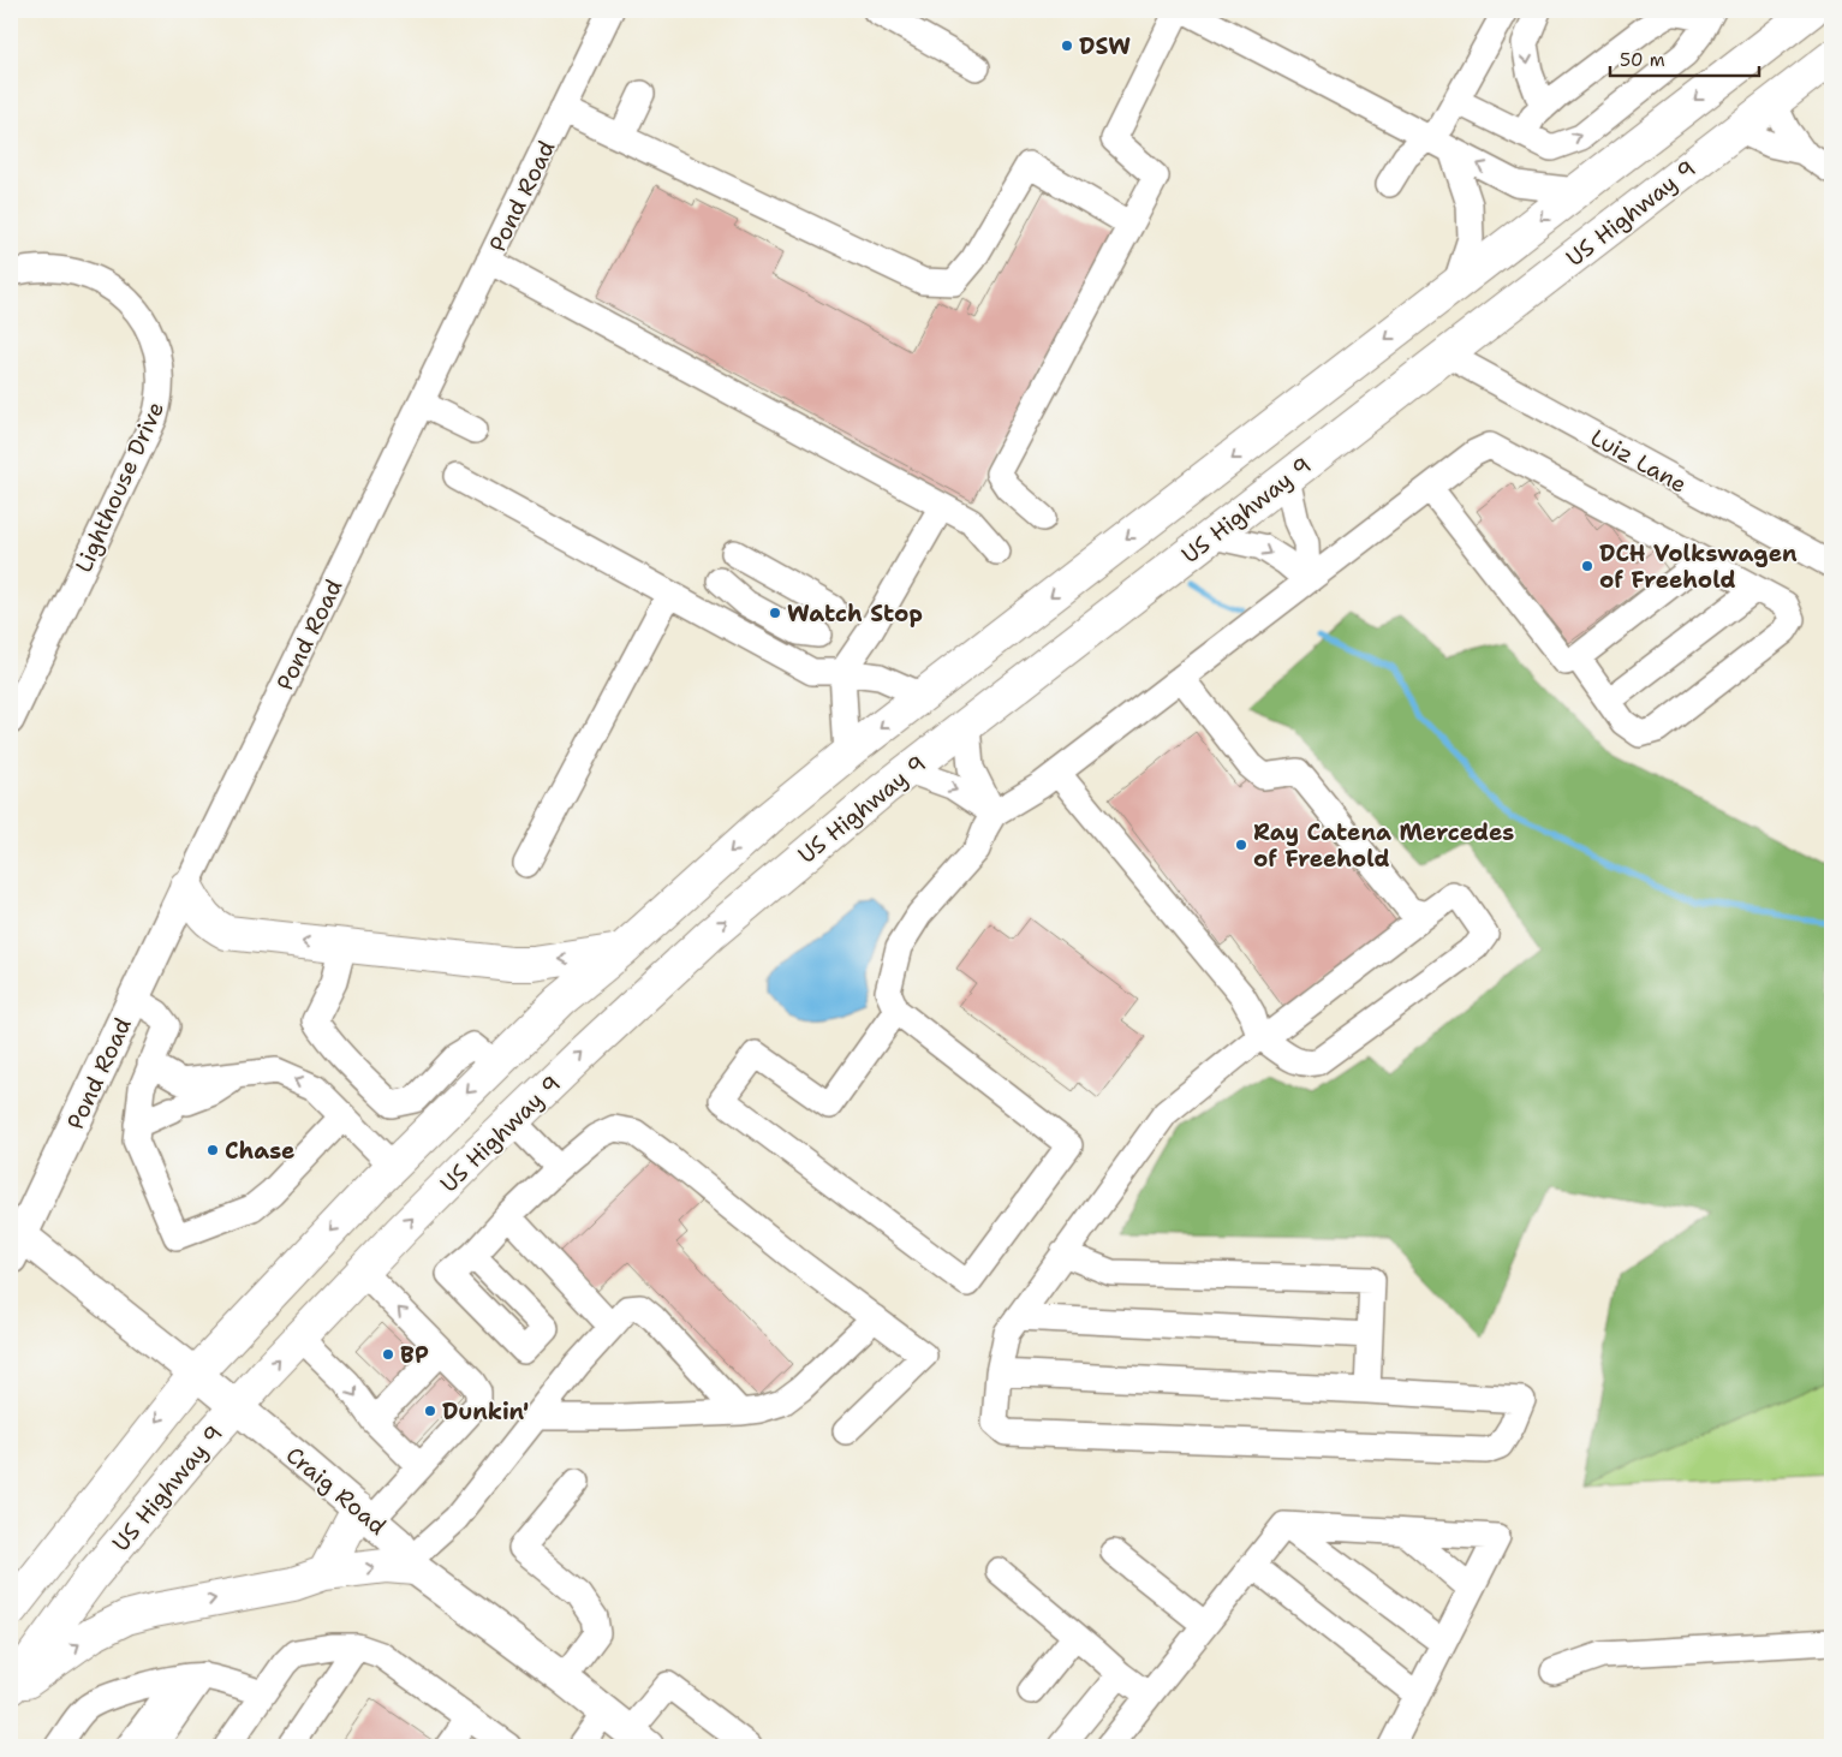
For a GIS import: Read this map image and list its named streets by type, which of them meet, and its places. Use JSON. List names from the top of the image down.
{
  "streets": {
    "highway": ["US Highway 9"],
    "main road": ["Pond Road", "Craig Road"],
    "street": ["Luiz Lane", "Lighthouse Drive"]
  },
  "crossings": [
    ["Pond Road", "Craig Road"],
    ["US Highway 9", "Luiz Lane"],
    ["US Highway 9", "Craig Road"]
  ],
  "places": [
    "DSW",
    "DCH Volkswagen of Freehold",
    "Watch Stop",
    "Ray Catena Mercedes of Freehold",
    "Chase",
    "BP",
    "Dunkin'"
  ],
  "scale_bar": "50 m"
}
